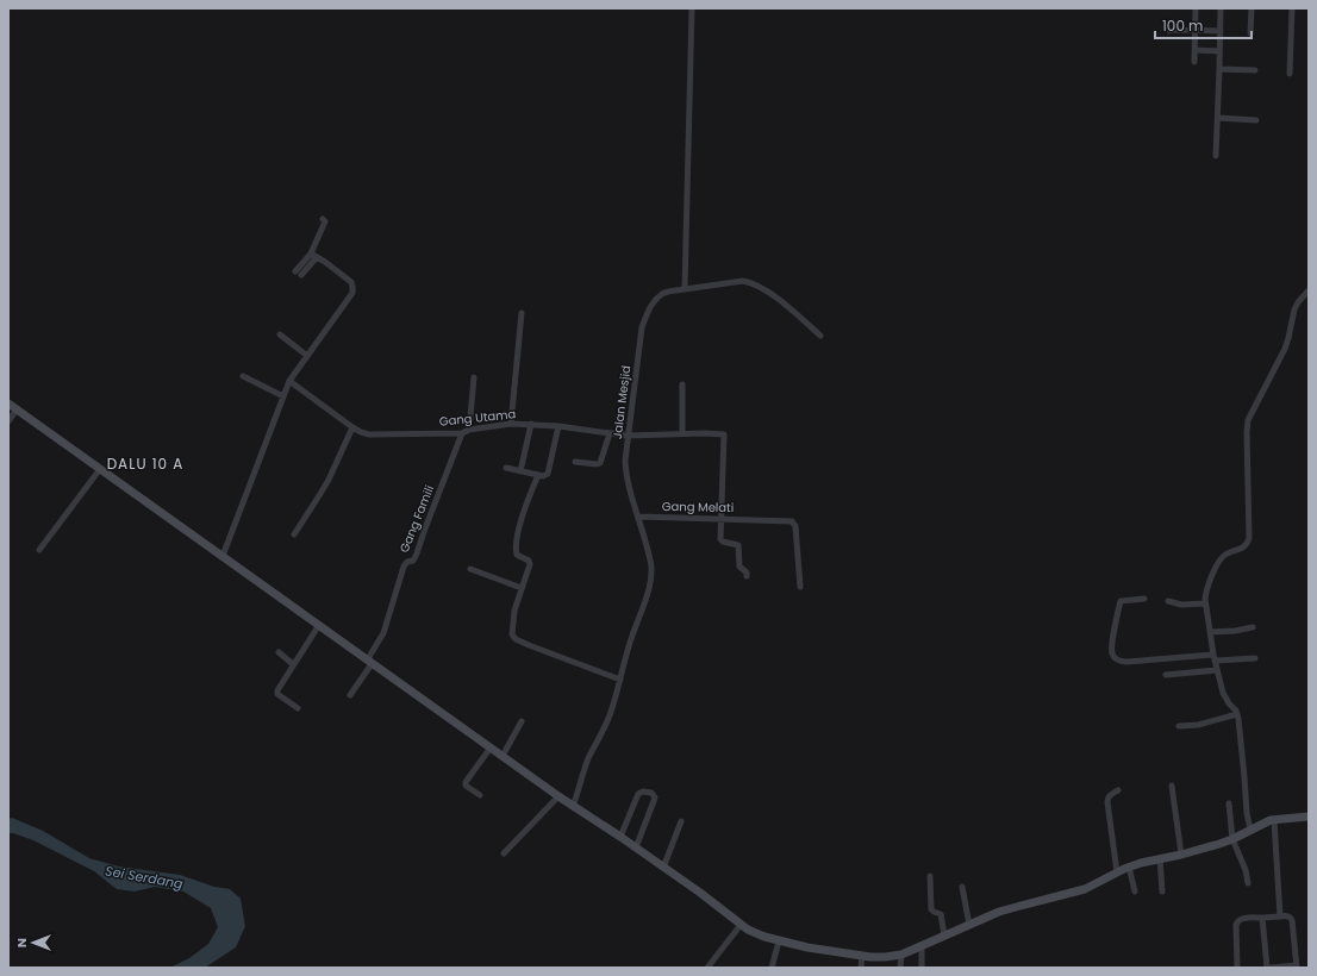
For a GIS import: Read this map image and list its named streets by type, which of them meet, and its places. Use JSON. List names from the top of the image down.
{
  "streets": {
    "street": [
      "Jalan Mesjid",
      "Gang Utama",
      "Gang Melati",
      "Gang Famili"
    ]
  },
  "crossings": [
    ["Jalan Mesjid", "Gang Utama"],
    ["Jalan Mesjid", "Gang Melati"],
    ["Gang Utama", "Gang Melati"],
    ["Gang Utama", "Gang Famili"]
  ],
  "districts": ["DALU 10 A"],
  "water": ["Sei Serdang"],
  "scale_bar": "100 m",
  "north": "left"
}
